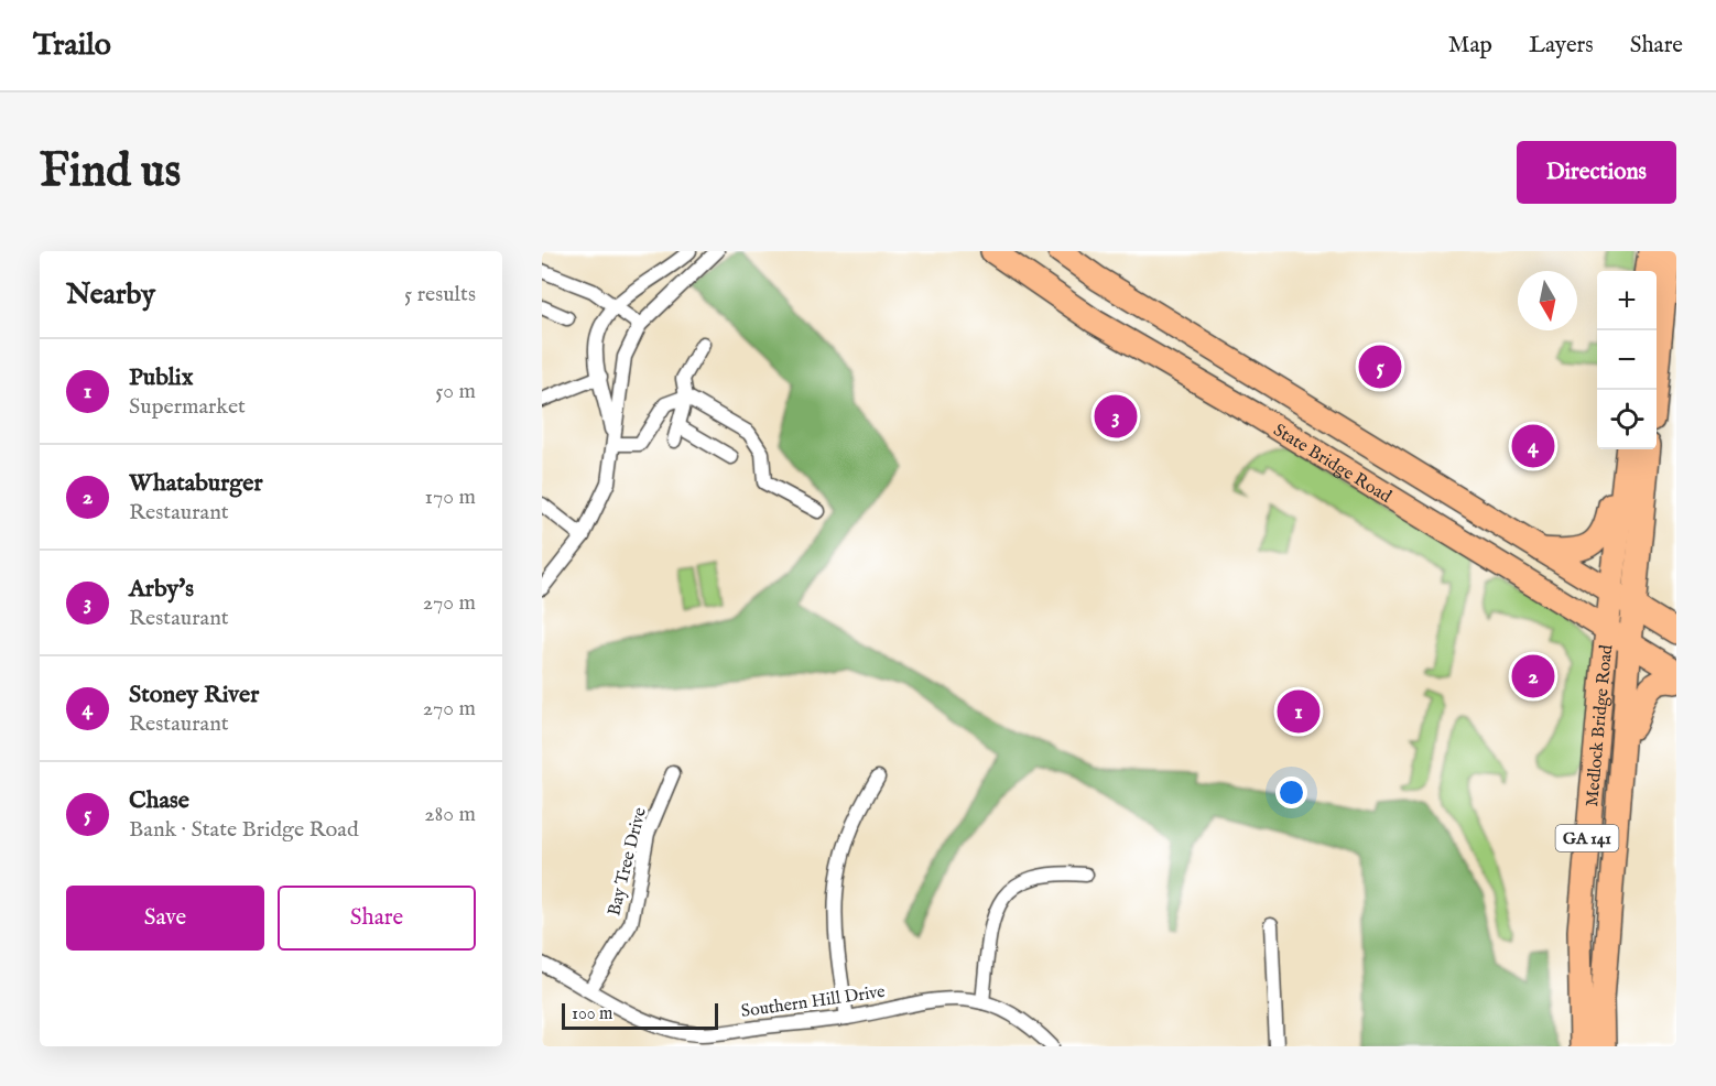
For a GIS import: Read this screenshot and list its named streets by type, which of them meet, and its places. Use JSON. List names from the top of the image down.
{
  "streets": {
    "highway": ["State Bridge Road", "Medlock Bridge Road", "GA 141"],
    "street": ["Bay Tree Drive", "Southern Hill Drive"]
  },
  "crossings": [
    ["State Bridge Road", "Medlock Bridge Road"],
    ["Bay Tree Drive", "Southern Hill Drive"]
  ],
  "scale_bar": "100 m",
  "north": "bottom",
  "page": {
    "header": "Trailo",
    "nav": ["Map", "Layers", "Share"],
    "buttons": [
      "Directions",
      ["Save", "Share"]
    ],
    "title": "Find us",
    "heading": ["Nearby", "5 results"],
    "map_buttons": ["+", "−"],
    "list": [
      {
        "mark": "1",
        "name": "Publix",
        "note": "Supermarket",
        "value": "50 m"
      },
      {
        "mark": "2",
        "name": "Whataburger",
        "note": "Restaurant",
        "value": "170 m"
      },
      {
        "mark": "3",
        "name": "Arby's",
        "note": "Restaurant",
        "value": "270 m"
      },
      {
        "mark": "4",
        "name": "Stoney River",
        "note": "Restaurant",
        "value": "270 m"
      },
      {
        "mark": "5",
        "name": "Chase",
        "note": "Bank · State Bridge Road",
        "value": "280 m"
      }
    ],
    "pins": [
      "5",
      "3",
      "4",
      "2",
      "1"
    ],
    "scale": "100 m"
  }
}
